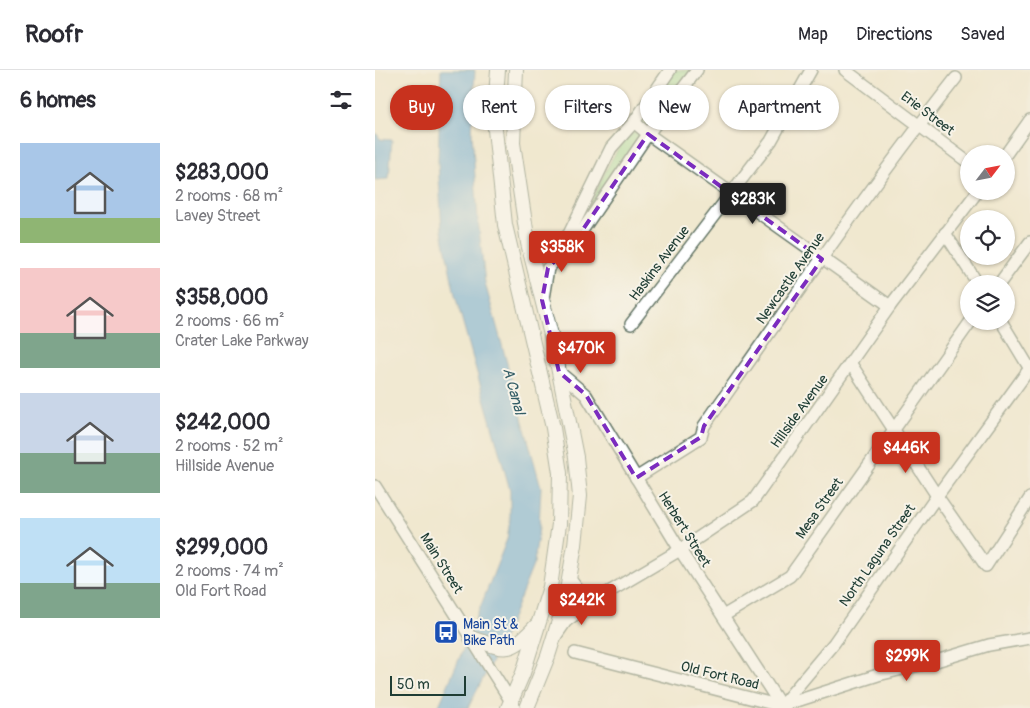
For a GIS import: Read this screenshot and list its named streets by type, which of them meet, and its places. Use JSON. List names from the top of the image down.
{
  "streets": {
    "street": [
      "Erie Street",
      "Haskins Avenue",
      "Newcastle Avenue",
      "Hillside Avenue",
      "Mesa Street",
      "Herbert Street",
      "North Laguna Street",
      "Main Street",
      "Old Fort Road"
    ]
  },
  "crossings": [
    ["Erie Street", "Newcastle Avenue"],
    ["Newcastle Avenue", "Herbert Street"],
    ["Hillside Avenue", "Herbert Street"],
    ["Mesa Street", "Herbert Street"],
    ["Herbert Street", "North Laguna Street"],
    ["Herbert Street", "Old Fort Road"],
    ["North Laguna Street", "Old Fort Road"]
  ],
  "water": ["A Canal"],
  "places": {
    "bus stop": ["Main St & Bike Path"]
  },
  "scale_bar": "50 m",
  "north": "top right",
  "page": {
    "header": "Roofr",
    "nav": ["Map", "Directions", "Saved"],
    "heading": "6 homes",
    "chip": [
      "Buy",
      "Rent",
      "Filters",
      "New",
      "Apartment"
    ],
    "list": [
      {
        "name": "$283,000",
        "note": "2 rooms · 68 m² · Lavey Street"
      },
      {
        "name": "$358,000",
        "note": "2 rooms · 66 m² · Crater Lake Parkway"
      },
      {
        "name": "$242,000",
        "note": "2 rooms · 52 m² · Hillside Avenue"
      },
      {
        "name": "$299,000",
        "note": "2 rooms · 74 m² · Old Fort Road"
      }
    ],
    "price": [
      "$283K",
      "$358K",
      "$470K",
      "$446K",
      "$242K",
      "$299K"
    ],
    "scale": "50 m"
  }
}
